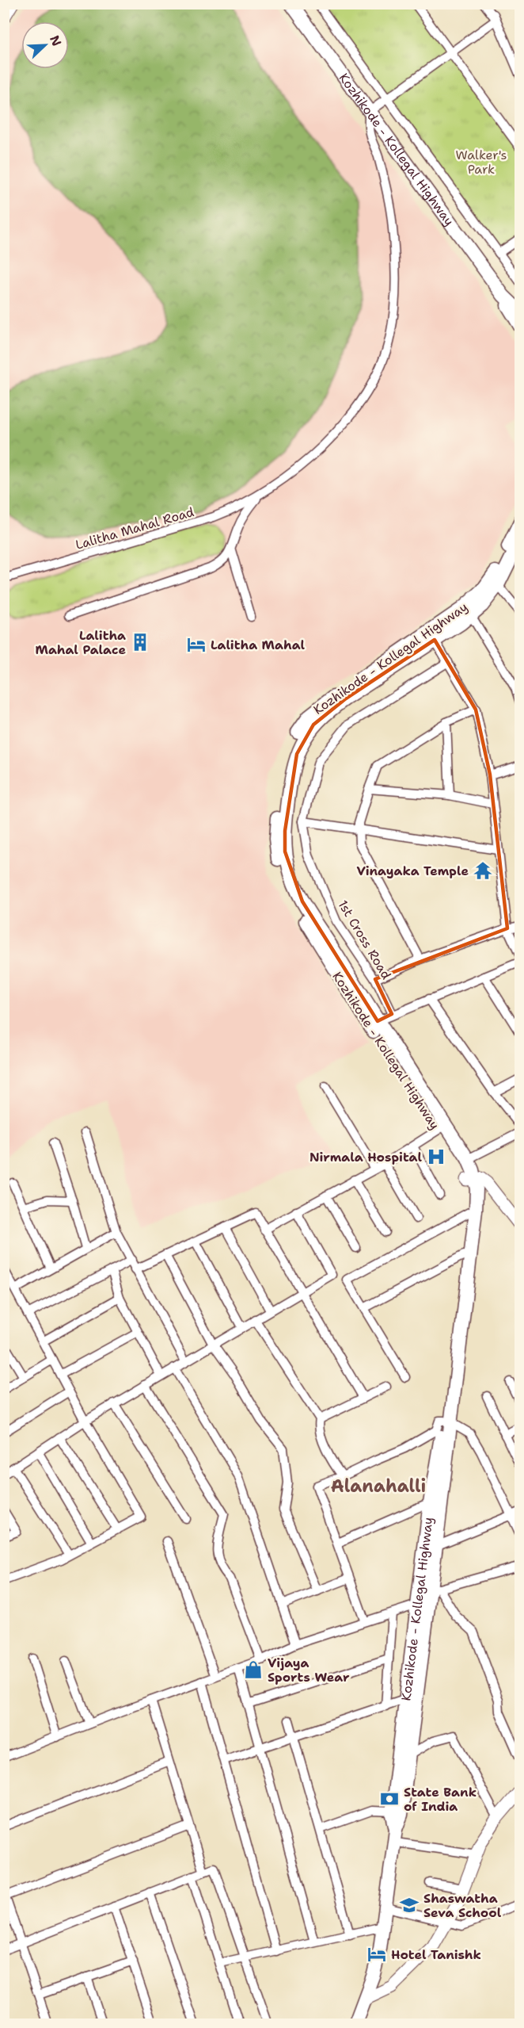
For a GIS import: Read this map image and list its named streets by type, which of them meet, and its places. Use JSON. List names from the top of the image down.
{
  "streets": {
    "main road": ["Kozhikode - Kollegal Highway"],
    "street": ["Lalitha Mahal Road", "1st Cross Road"]
  },
  "crossings": [
    ["Kozhikode - Kollegal Highway", "Lalitha Mahal Road"]
  ],
  "districts": ["Alanahalli"],
  "parks": ["Walker's Park"],
  "places": {
    "building": ["Lalitha Mahal Palace"],
    "hotel": ["Lalitha Mahal", "Hotel Tanishk"],
    "temple": ["Vinayaka Temple"],
    "hospital": ["Nirmala Hospital"],
    "shop": ["Vijaya Sports Wear"],
    "bank": ["State Bank of India"],
    "school or university": ["Shaswatha Seva School"]
  },
  "north": "top right"
}
